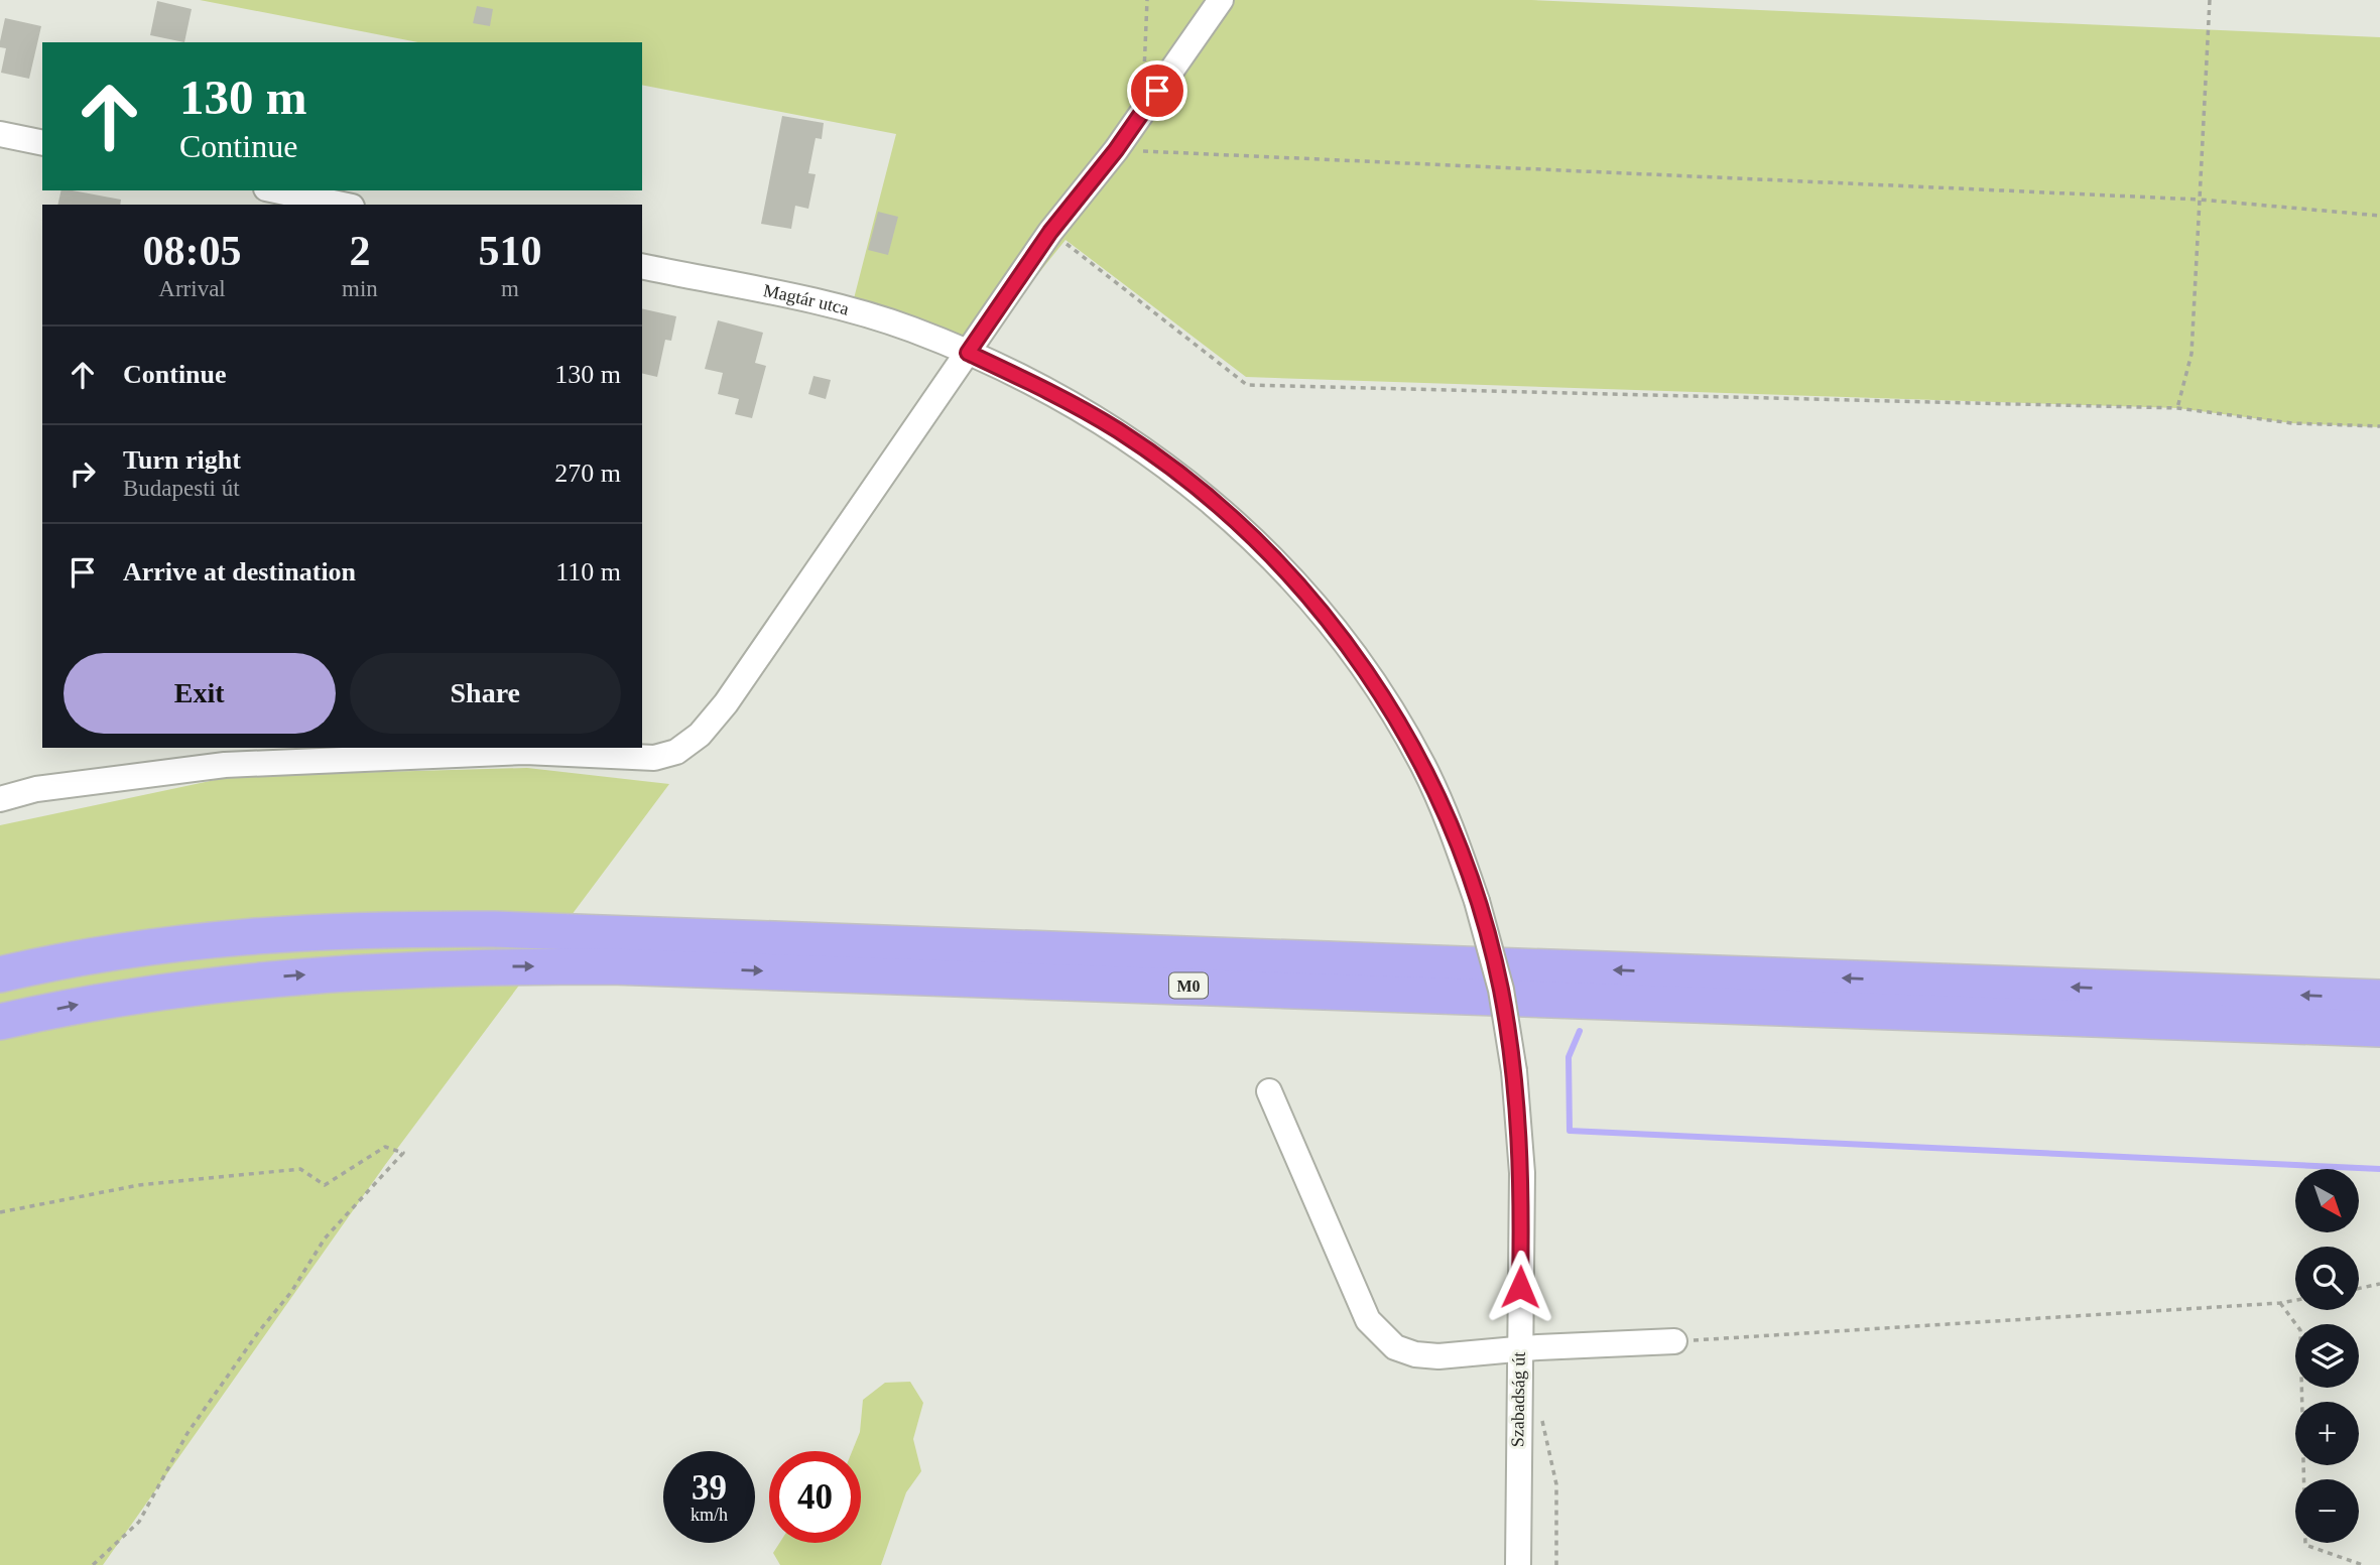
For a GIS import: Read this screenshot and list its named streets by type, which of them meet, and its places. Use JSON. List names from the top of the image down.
{
  "streets": {
    "highway": ["M0"],
    "street": ["Magtár utca", "Szabadság út"]
  },
  "crossings": [
    ["Magtár utca", "Szabadság út"]
  ],
  "north": "bottom right",
  "page": {
    "turn": ["130 m", "Continue"],
    "eta": [
      "08:05",
      "Arrival",
      "2",
      "min",
      "510",
      "m"
    ],
    "list": [
      {
        "name": "Continue",
        "value": "130 m"
      },
      {
        "name": "Turn right",
        "note": "Budapesti út",
        "value": "270 m"
      },
      {
        "name": "Arrive at destination",
        "value": "110 m"
      }
    ],
    "buttons": ["Exit", "Share"],
    "map_buttons": ["+", "−"],
    "speed": "39 km/h",
    "limit": "40"
  }
}
